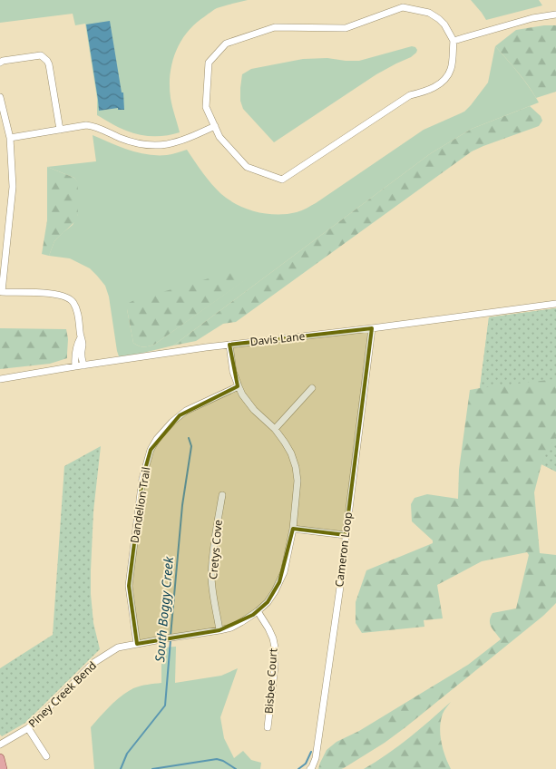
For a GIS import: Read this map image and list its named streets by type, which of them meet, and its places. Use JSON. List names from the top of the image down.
{
  "streets": {
    "street": [
      "Davis Lane",
      "Dandelion Trail",
      "Cretys Cove",
      "Cameron Loop",
      "Bisbee Court",
      "Piney Creek Bend"
    ]
  },
  "crossings": [
    ["Davis Lane", "Cameron Loop"],
    ["Davis Lane", "Piney Creek Bend"],
    ["Dandelion Trail", "Piney Creek Bend"],
    ["Cretys Cove", "Piney Creek Bend"],
    ["Bisbee Court", "Piney Creek Bend"]
  ],
  "water": ["South Boggy Creek"]
}
